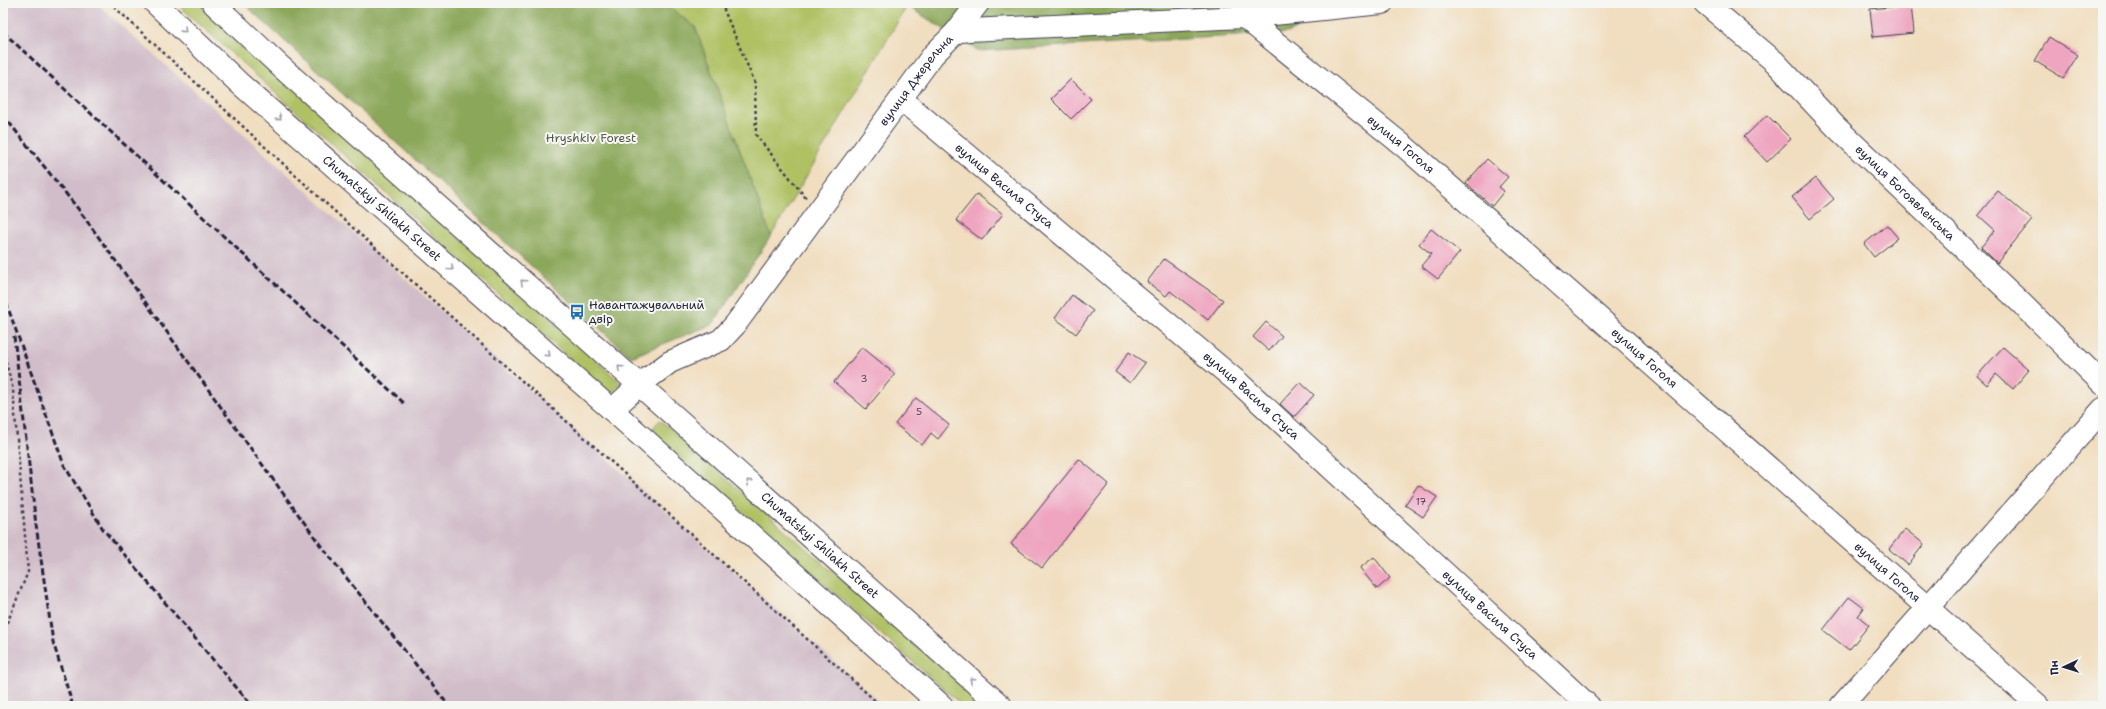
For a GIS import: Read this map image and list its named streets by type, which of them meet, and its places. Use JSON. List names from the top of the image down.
{
  "streets": {
    "street": [
      "вулиця Джерельна",
      "вулиця Гоголя",
      "вулиця Василя Стуса",
      "вулиця Богоявленська",
      "Chumatskyi Shliakh Street"
    ]
  },
  "crossings": [
    ["вулиця Джерельна", "вулиця Гоголя"],
    ["вулиця Джерельна", "вулиця Василя Стуса"],
    ["вулиця Джерельна", "Chumatskyi Shliakh Street"]
  ],
  "parks": ["Hryshkiv Forest"],
  "places": {
    "bus stop": ["Навантажувальний двір"]
  },
  "house_numbers": ["3", "5", "17"],
  "north": "left"
}
